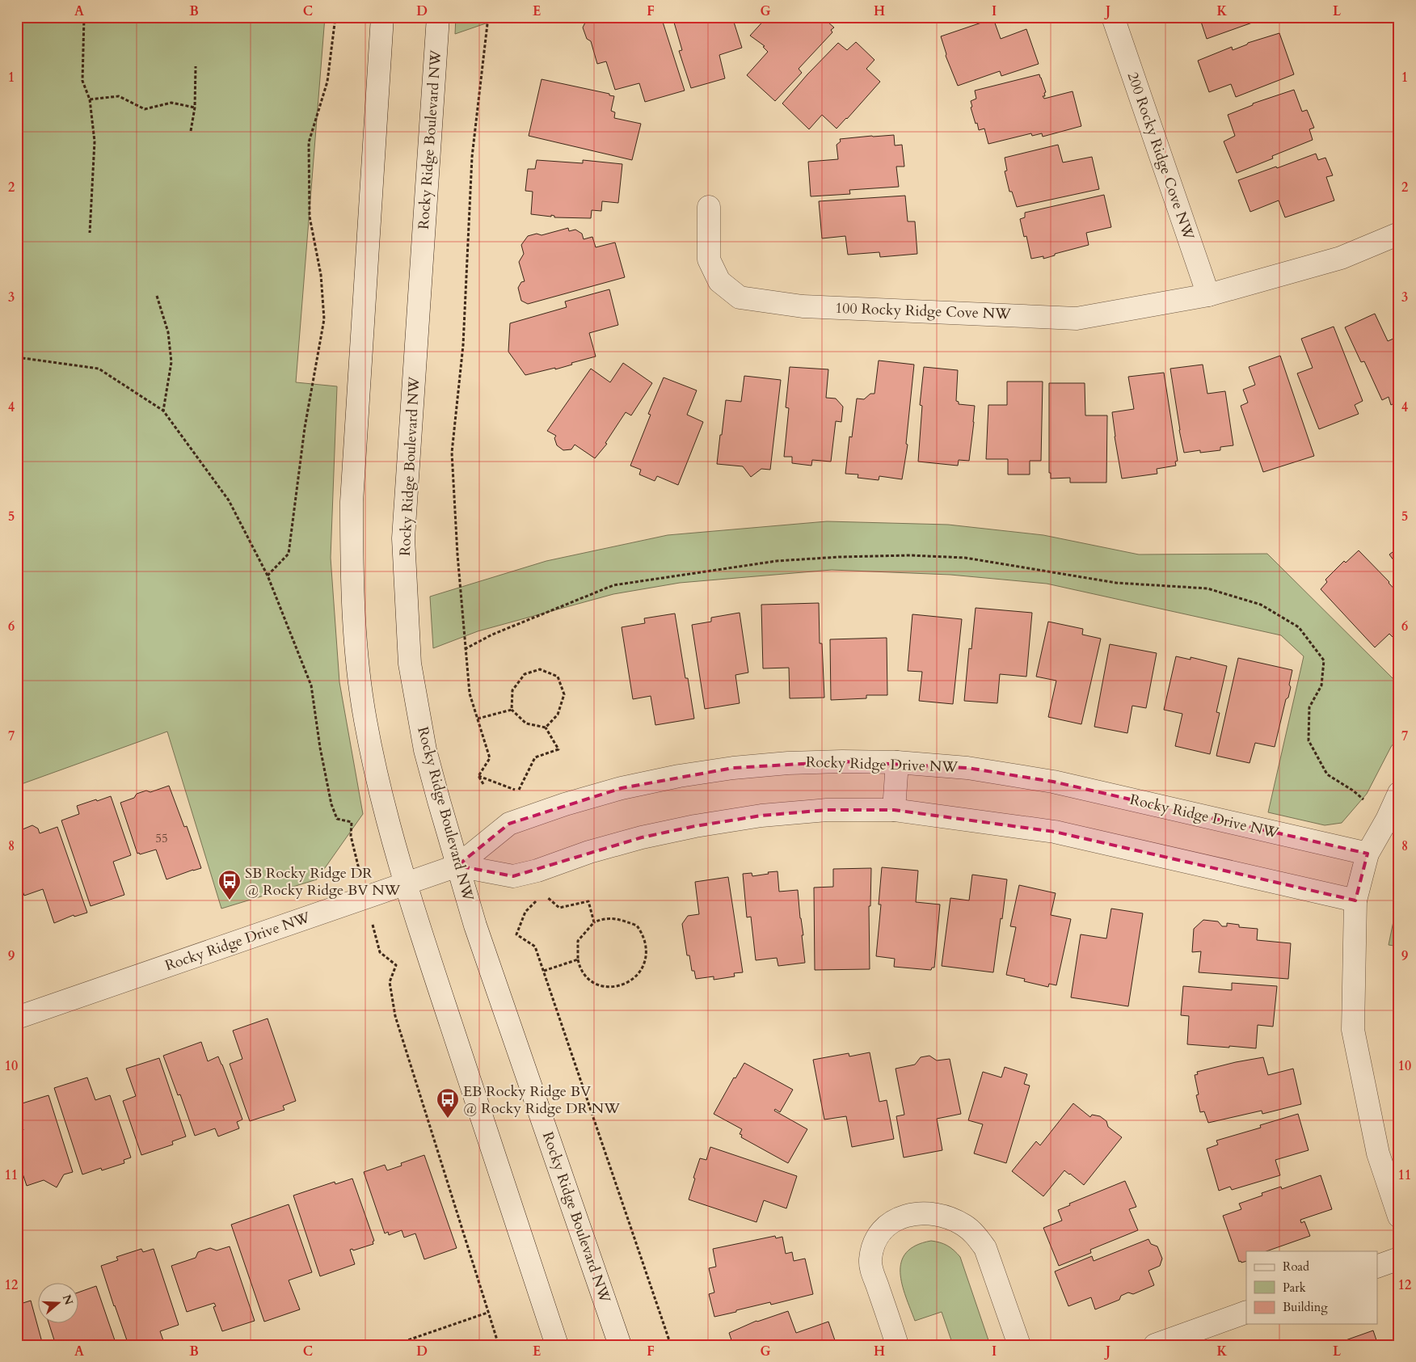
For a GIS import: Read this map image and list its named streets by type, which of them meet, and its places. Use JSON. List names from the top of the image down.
{
  "streets": {
    "street": [
      "Rocky Ridge Boulevard NW",
      "200 Rocky Ridge Cove NW",
      "100 Rocky Ridge Cove NW",
      "Rocky Ridge Drive NW"
    ]
  },
  "crossings": [
    ["Rocky Ridge Boulevard NW", "Rocky Ridge Drive NW"],
    ["200 Rocky Ridge Cove NW", "100 Rocky Ridge Cove NW"]
  ],
  "places": {
    "bus stop": ["SB Rocky Ridge DR @ Rocky Ridge BV NW", "EB Rocky Ridge BV @ Rocky Ridge DR NW"]
  },
  "house_numbers": ["55"],
  "legend": ["Road", "Park", "Building"],
  "north": "right",
  "grid": {
    "columns": [
      "A",
      "B",
      "C",
      "D",
      "E",
      "F",
      "G",
      "H",
      "I",
      "J",
      "K",
      "L"
    ],
    "rows": [
      "1",
      "2",
      "3",
      "4",
      "5",
      "6",
      "7",
      "8",
      "9",
      "10",
      "11",
      "12"
    ]
  }
}
